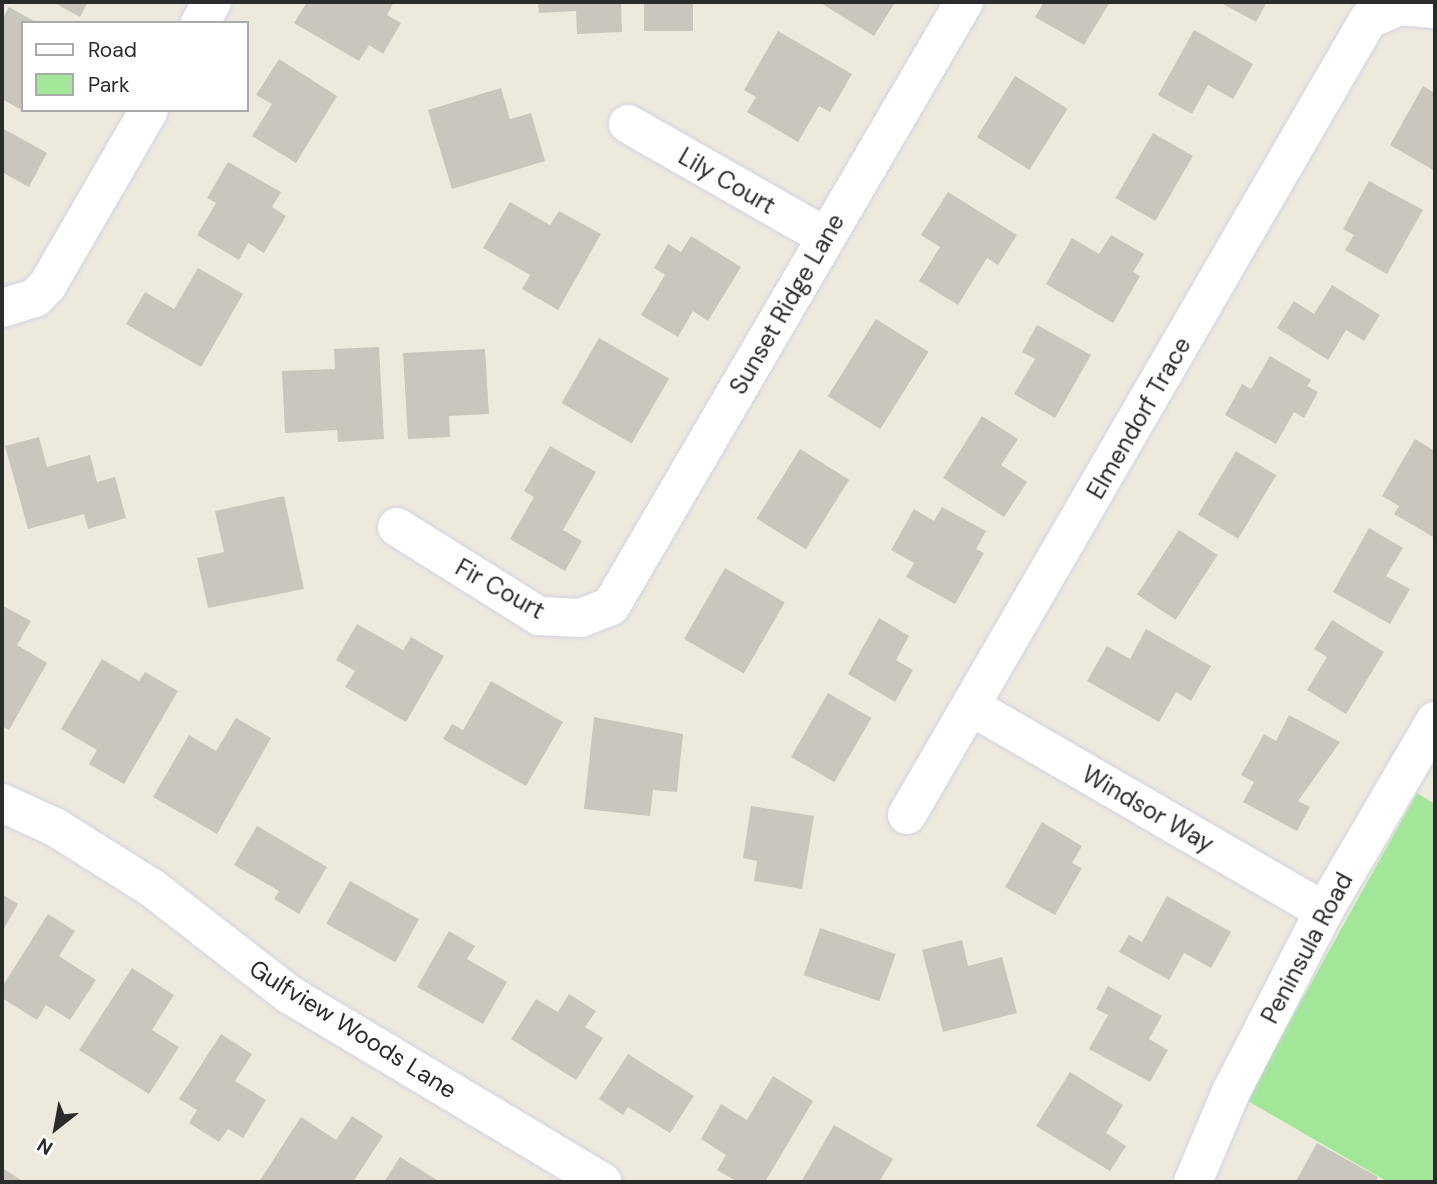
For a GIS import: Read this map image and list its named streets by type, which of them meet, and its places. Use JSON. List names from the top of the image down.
{
  "streets": {
    "street": [
      "Lily Court",
      "Sunset Ridge Lane",
      "Elmendorf Trace",
      "Fir Court",
      "Windsor Way",
      "Peninsula Road",
      "Gulfview Woods Lane"
    ]
  },
  "crossings": [
    ["Lily Court", "Sunset Ridge Lane"],
    ["Sunset Ridge Lane", "Fir Court"],
    ["Elmendorf Trace", "Windsor Way"],
    ["Windsor Way", "Peninsula Road"]
  ],
  "legend": ["Road", "Park"],
  "north": "bottom left"
}
